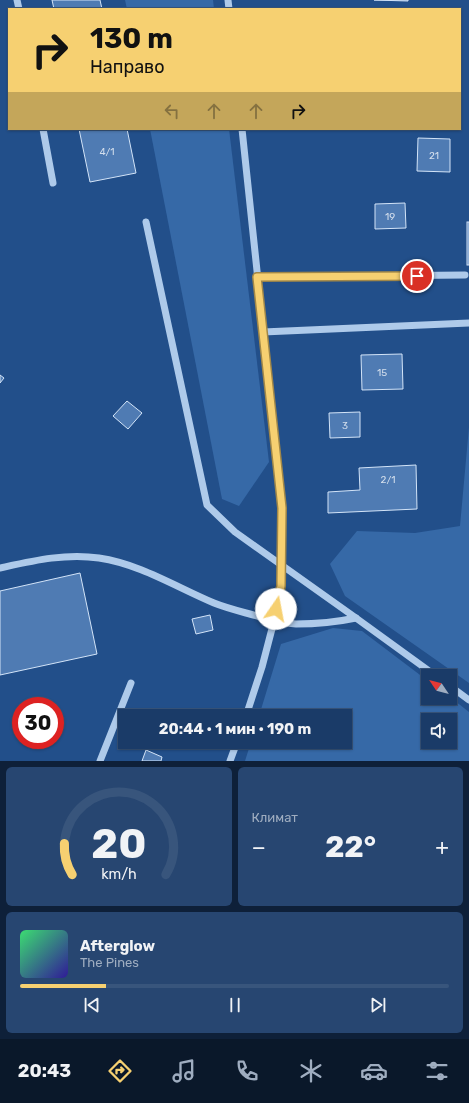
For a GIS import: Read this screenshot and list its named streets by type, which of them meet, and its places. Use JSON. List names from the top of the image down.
{
  "house_numbers": [
    "4/1",
    "21",
    "19",
    "15",
    "3",
    "2/1"
  ],
  "north": "top left",
  "page": {
    "turn": ["130 m", "Направо"],
    "limit": "30",
    "trip": "20:44 · 1 мин · 190 m",
    "tile": "Климат",
    "heat": ["−", "22°", "+"],
    "song": ["Afterglow", "The Pines"],
    "tabs": "20:43",
    "gauge": ["20", "km/h"]
  }
}
